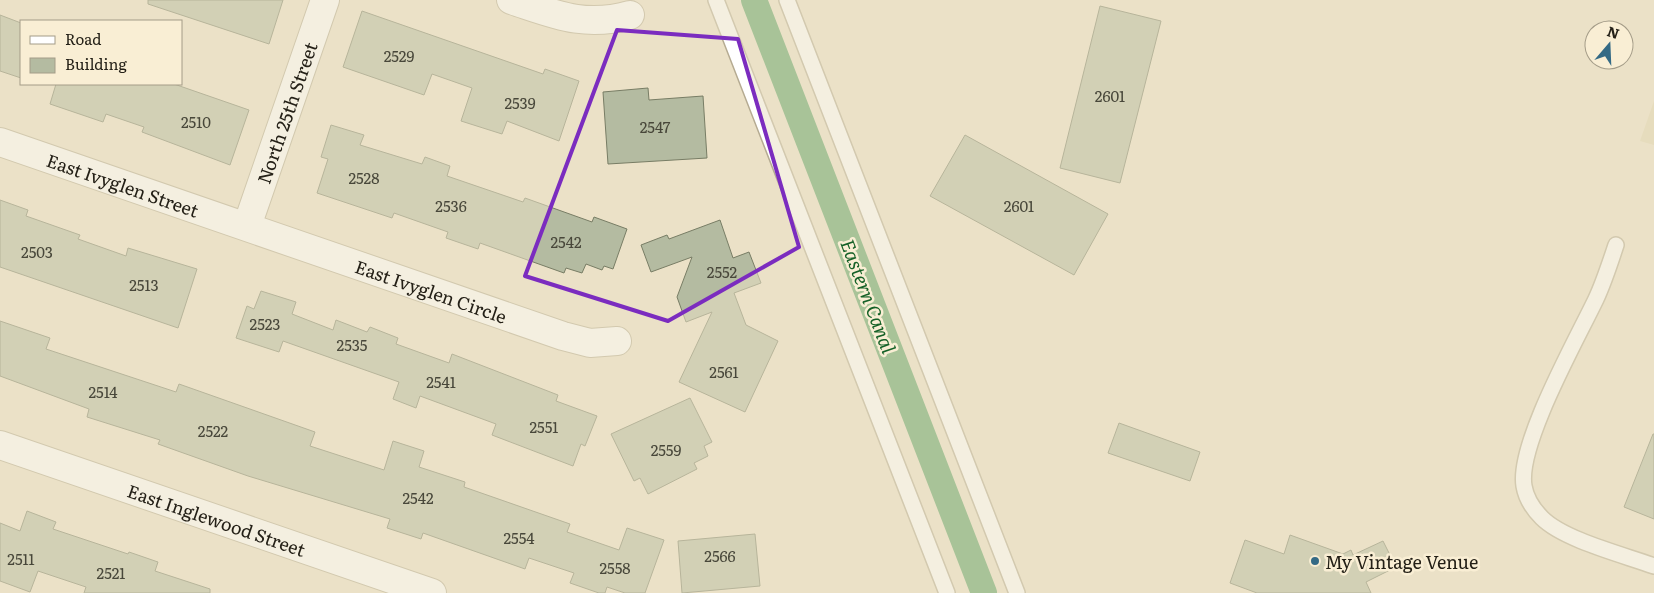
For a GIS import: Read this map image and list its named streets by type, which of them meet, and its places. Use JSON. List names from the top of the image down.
{
  "streets": {
    "street": [
      "North 25th Street",
      "East Ivyglen Street",
      "East Ivyglen Circle",
      "East Inglewood Street"
    ]
  },
  "crossings": [
    ["North 25th Street", "East Ivyglen Street"],
    ["North 25th Street", "East Ivyglen Circle"],
    ["East Ivyglen Street", "East Ivyglen Circle"]
  ],
  "water": ["Eastern Canal"],
  "places": ["My Vintage Venue"],
  "house_numbers": [
    "2529",
    "2601",
    "2539",
    "2510",
    "2547",
    "2528",
    "2536",
    "2601",
    "2542",
    "2503",
    "2552",
    "2513",
    "2523",
    "2535",
    "2561",
    "2541",
    "2514",
    "2551",
    "2522",
    "2559",
    "2542",
    "2554",
    "2566",
    "2511",
    "2558",
    "2521"
  ],
  "legend": ["Road", "Building"],
  "north": "top"
}
